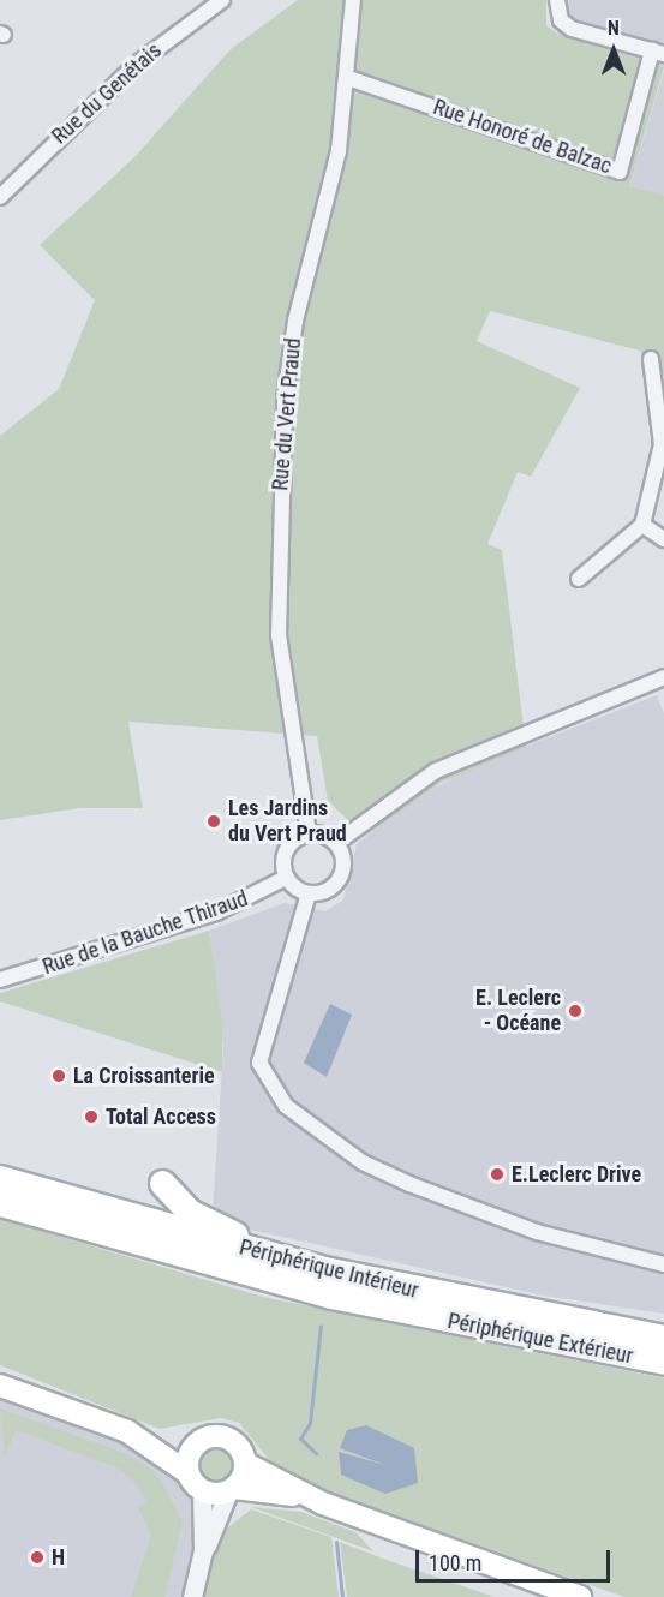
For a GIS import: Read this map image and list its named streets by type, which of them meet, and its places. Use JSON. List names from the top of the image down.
{
  "streets": {
    "highway": ["Périphérique Intérieur", "Périphérique Extérieur"],
    "street": [
      "Rue du Genétais",
      "Rue Honoré de Balzac",
      "Rue du Vert Praud",
      "Rue de la Bauche Thiraud"
    ]
  },
  "crossings": [
    ["Rue Honoré de Balzac", "Rue du Vert Praud"],
    ["Rue du Vert Praud", "Rue de la Bauche Thiraud"]
  ],
  "places": [
    "Les Jardins du Vert Praud",
    "E. Leclerc - Océane",
    "La Croissanterie",
    "Total Access",
    "E.Leclerc Drive",
    "H"
  ],
  "scale_bar": "100 m",
  "north": "top"
}
